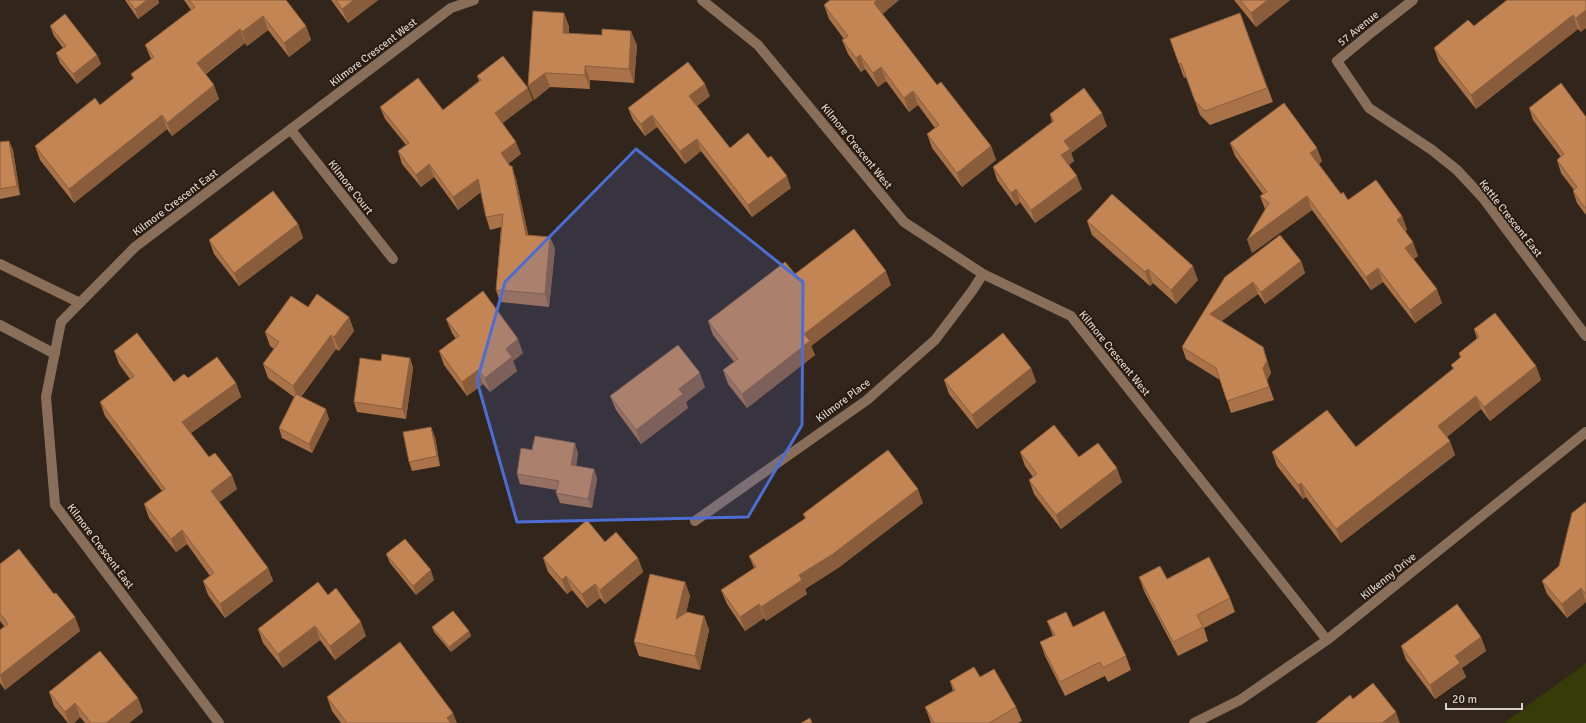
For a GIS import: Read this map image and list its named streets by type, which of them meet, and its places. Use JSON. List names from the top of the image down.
{
  "streets": {
    "street": [
      "57 Avenue",
      "Kilmore Crescent West",
      "Kilmore Court",
      "Kilmore Crescent East",
      "Kettle Crescent East",
      "Kilmore Place",
      "Kilkenny Drive"
    ]
  },
  "crossings": [
    ["57 Avenue", "Kettle Crescent East"],
    ["Kilmore Crescent West", "Kilmore Court"],
    ["Kilmore Crescent West", "Kilmore Crescent East"],
    ["Kilmore Crescent West", "Kilmore Place"],
    ["Kilmore Crescent West", "Kilkenny Drive"],
    ["Kilmore Court", "Kilmore Crescent East"]
  ],
  "scale_bar": "20 m"
}
